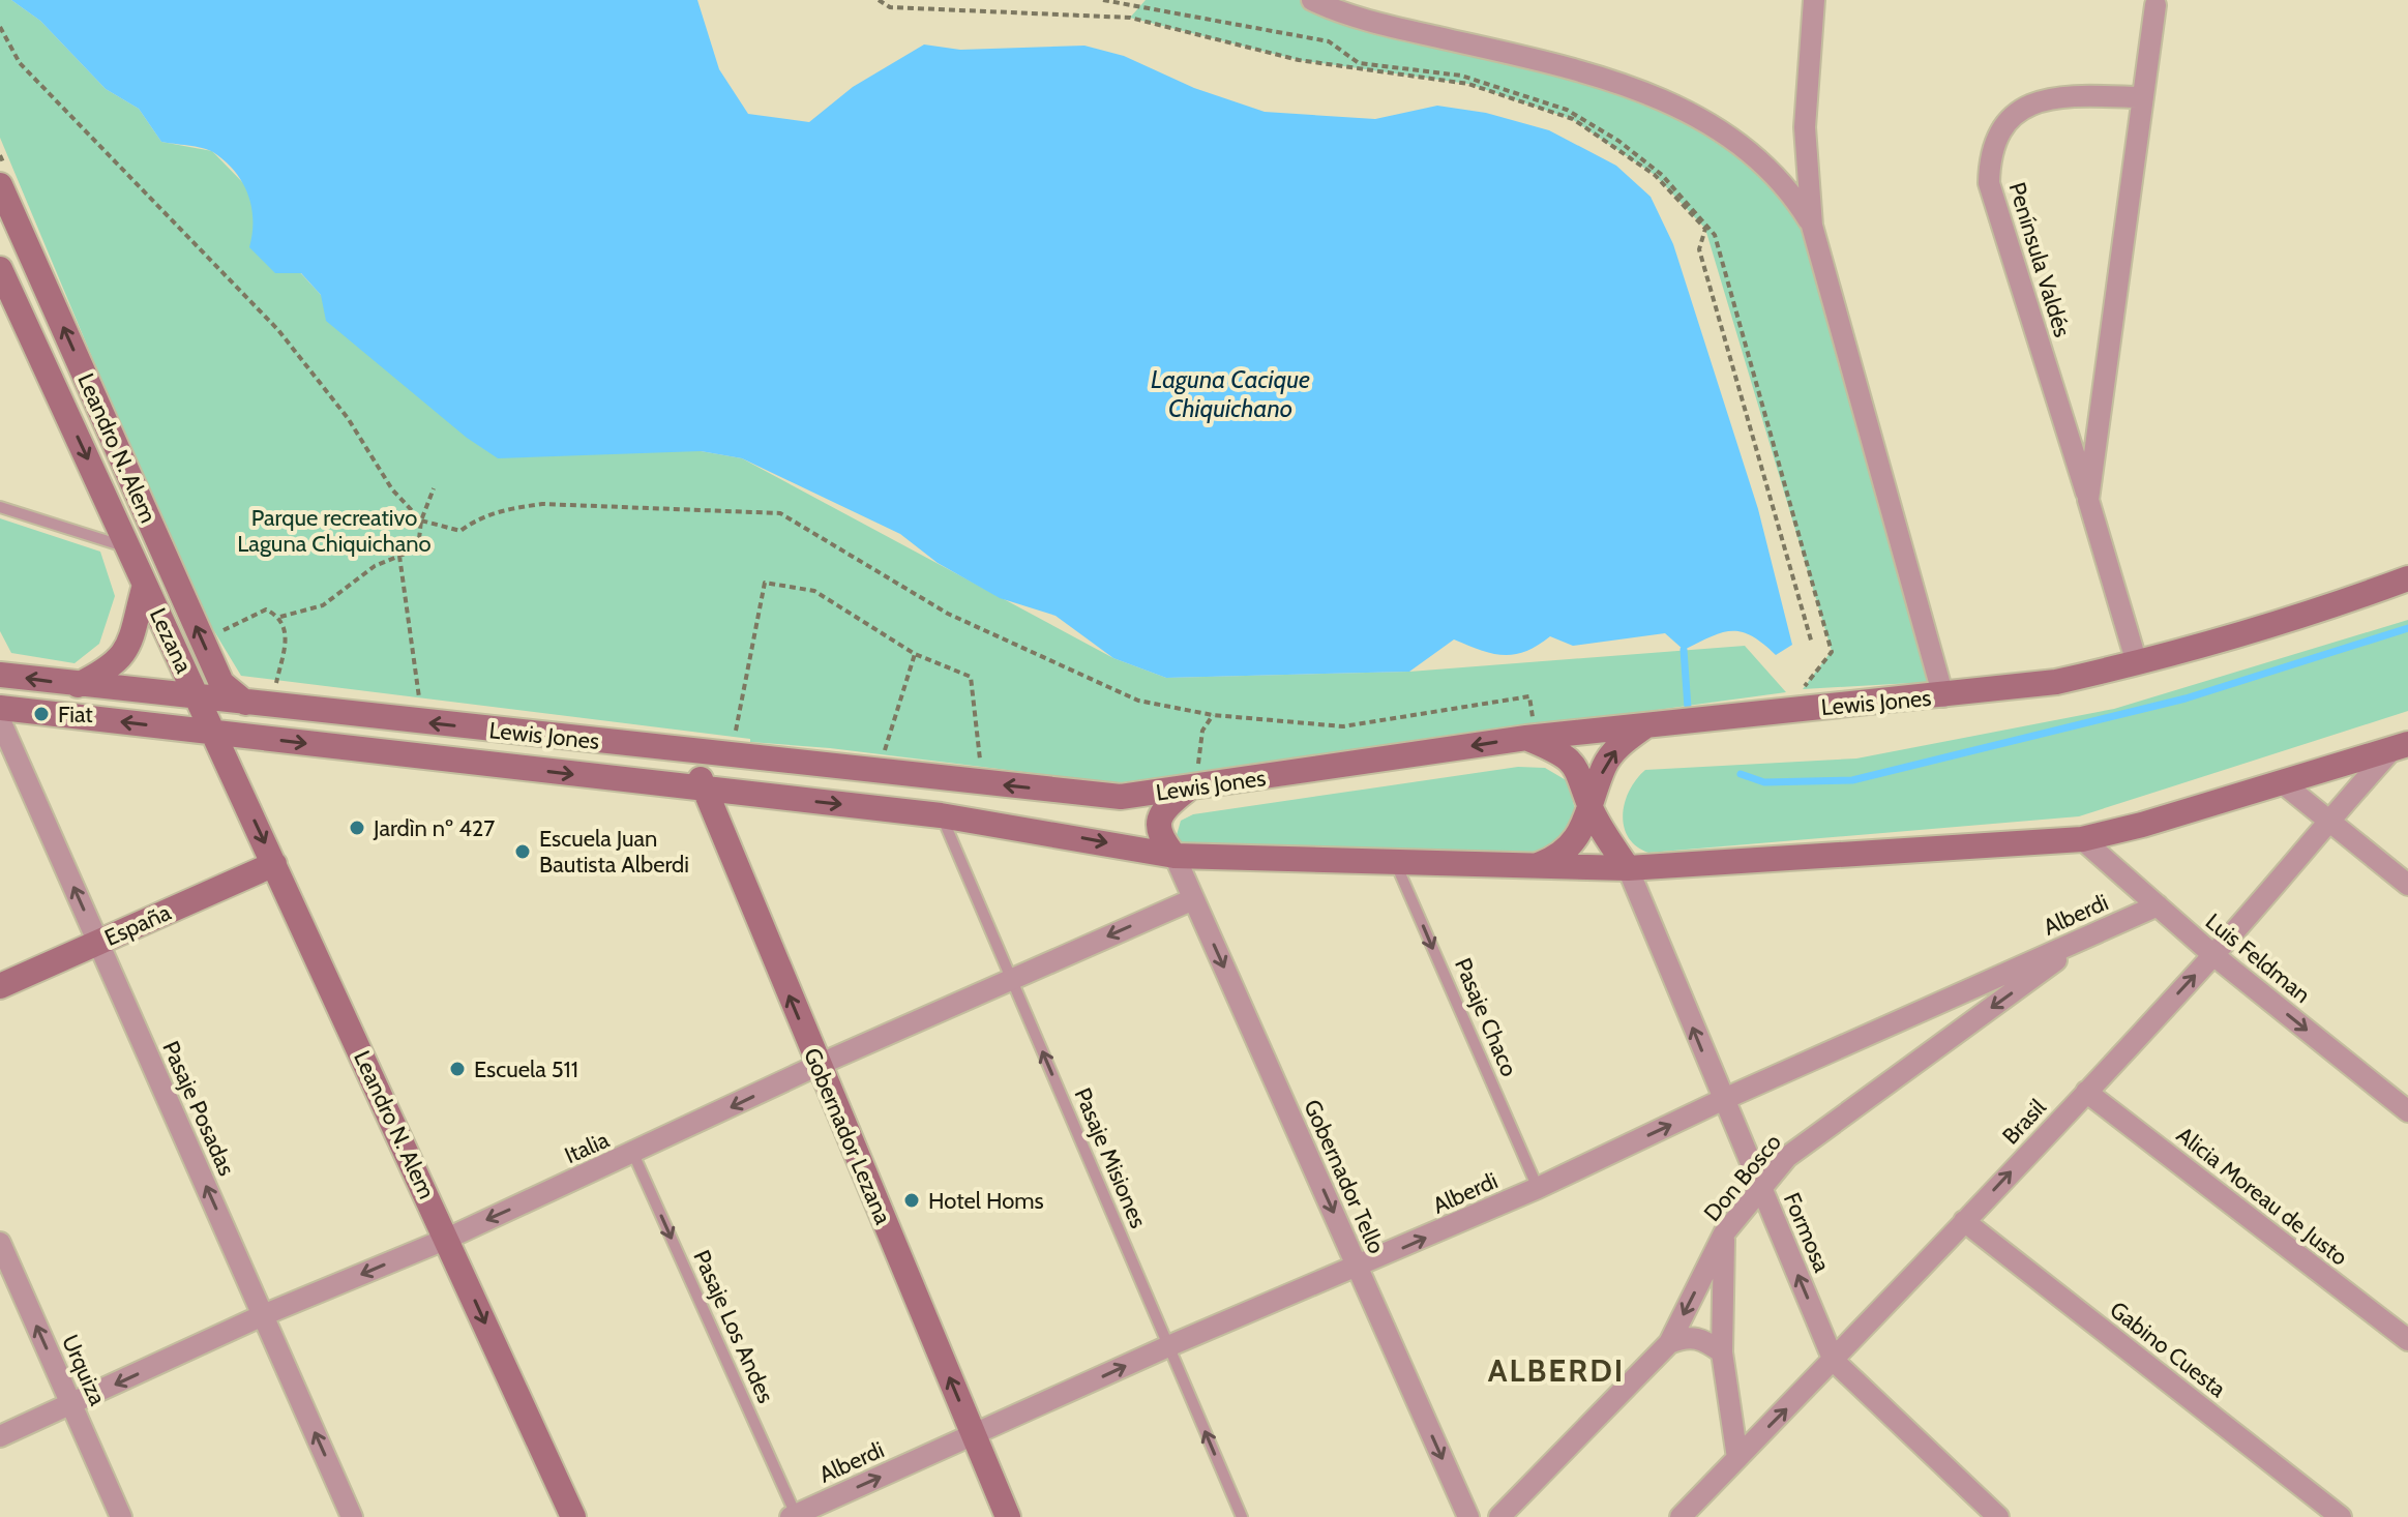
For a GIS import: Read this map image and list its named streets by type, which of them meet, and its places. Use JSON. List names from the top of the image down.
{
  "streets": {
    "street": [
      "Península Valdés",
      "Leandro N. Alem",
      "Lezana",
      "Lewis Jones",
      "Alberdi",
      "España",
      "Luis Feldman",
      "Pasaje Posadas",
      "Brasil",
      "Gobernador Lezana",
      "Italia",
      "Gobernador Tello",
      "Don Bosco",
      "Alicia Moreau de Justo",
      "Formosa",
      "Gabino Cuesta",
      "Urquiza"
    ],
    "lane": ["Pasaje Chaco", "Pasaje Misiones", "Pasaje Los Andes"]
  },
  "crossings": [
    ["Península Valdés", "Lewis Jones"],
    ["Leandro N. Alem", "Lezana"],
    ["Leandro N. Alem", "Lewis Jones"],
    ["Leandro N. Alem", "España"],
    ["Leandro N. Alem", "Italia"],
    ["Lezana", "Lewis Jones"],
    ["Lewis Jones", "Luis Feldman"],
    ["Lewis Jones", "Pasaje Chaco"],
    ["Lewis Jones", "Brasil"],
    ["Lewis Jones", "Gobernador Lezana"],
    ["Lewis Jones", "Pasaje Misiones"],
    ["Lewis Jones", "Gobernador Tello"],
    ["Lewis Jones", "Formosa"],
    ["Alberdi", "Luis Feldman"],
    ["Alberdi", "Pasaje Chaco"],
    ["Alberdi", "Gobernador Lezana"],
    ["Alberdi", "Pasaje Misiones"],
    ["Alberdi", "Gobernador Tello"],
    ["Alberdi", "Don Bosco"],
    ["Alberdi", "Formosa"],
    ["Alberdi", "Pasaje Los Andes"],
    ["España", "Pasaje Posadas"],
    ["Luis Feldman", "Brasil"],
    ["Pasaje Posadas", "Italia"],
    ["Brasil", "Alicia Moreau de Justo"],
    ["Brasil", "Formosa"],
    ["Brasil", "Gabino Cuesta"],
    ["Gobernador Lezana", "Italia"],
    ["Italia", "Pasaje Misiones"],
    ["Italia", "Gobernador Tello"],
    ["Italia", "Pasaje Los Andes"],
    ["Italia", "Urquiza"],
    ["Don Bosco", "Formosa"]
  ],
  "one_way": [
    "Alberdi",
    "Pasaje Chaco",
    "Pasaje Posadas",
    "Brasil",
    "Gobernador Lezana",
    "Italia",
    "Pasaje Misiones",
    "Gobernador Tello",
    "Don Bosco",
    "Pasaje Los Andes",
    "Urquiza"
  ],
  "districts": ["ALBERDI"],
  "water": ["Laguna Cacique Chiquichano"],
  "parks": ["Parque recreativo Laguna Chiquichano"],
  "places": [
    "Fiat",
    "Jardìn nº 427",
    "Escuela Juan Bautista Alberdi",
    "Escuela 511",
    "Hotel Homs"
  ]
}
